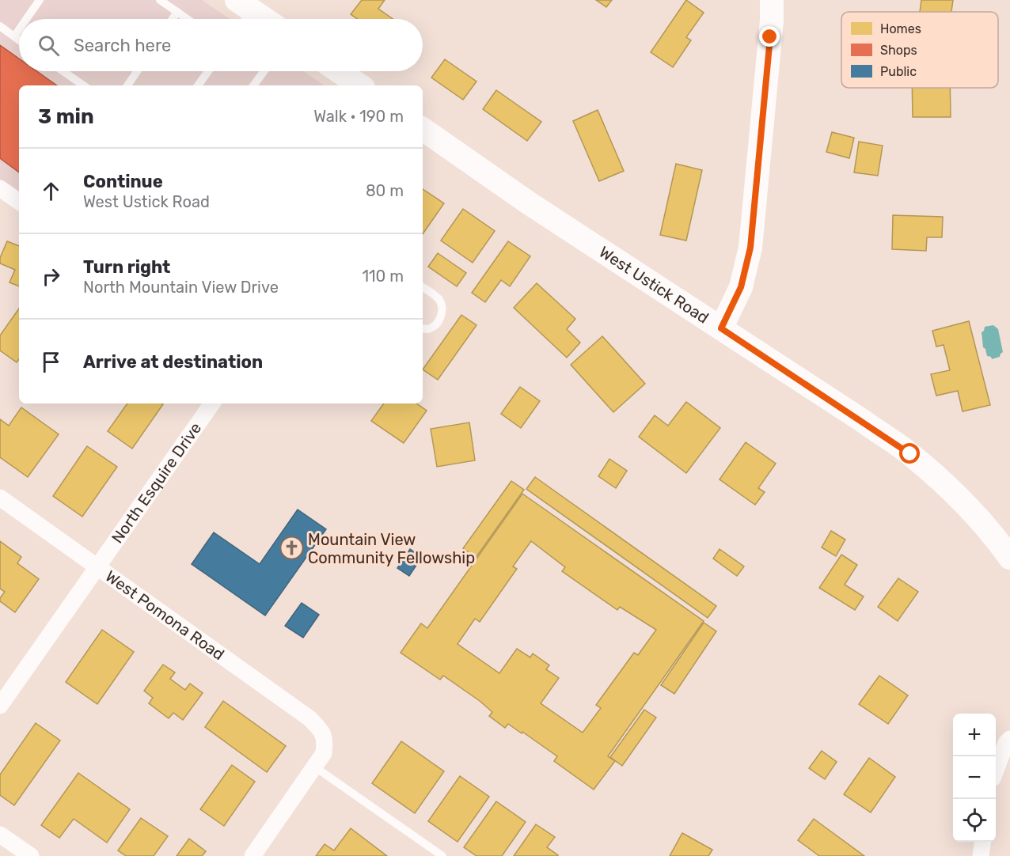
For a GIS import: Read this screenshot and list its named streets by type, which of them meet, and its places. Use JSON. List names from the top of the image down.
{
  "streets": {
    "main road": ["West Ustick Road"],
    "street": ["North Esquire Drive", "West Pomona Road"]
  },
  "crossings": [
    ["North Esquire Drive", "West Pomona Road"]
  ],
  "places": {
    "church": ["Mountain View Community Fellowship"]
  },
  "legend": ["Homes", "Shops", "Public"],
  "page": {
    "search": "Search here",
    "heading": ["3 min", "Walk · 190 m"],
    "list": [
      ["Continue", "West Ustick Road", "80 m"],
      ["Turn right", "North Mountain View Drive", "110 m"],
      "Arrive at destination"
    ],
    "map_buttons": ["+", "−"]
  }
}
